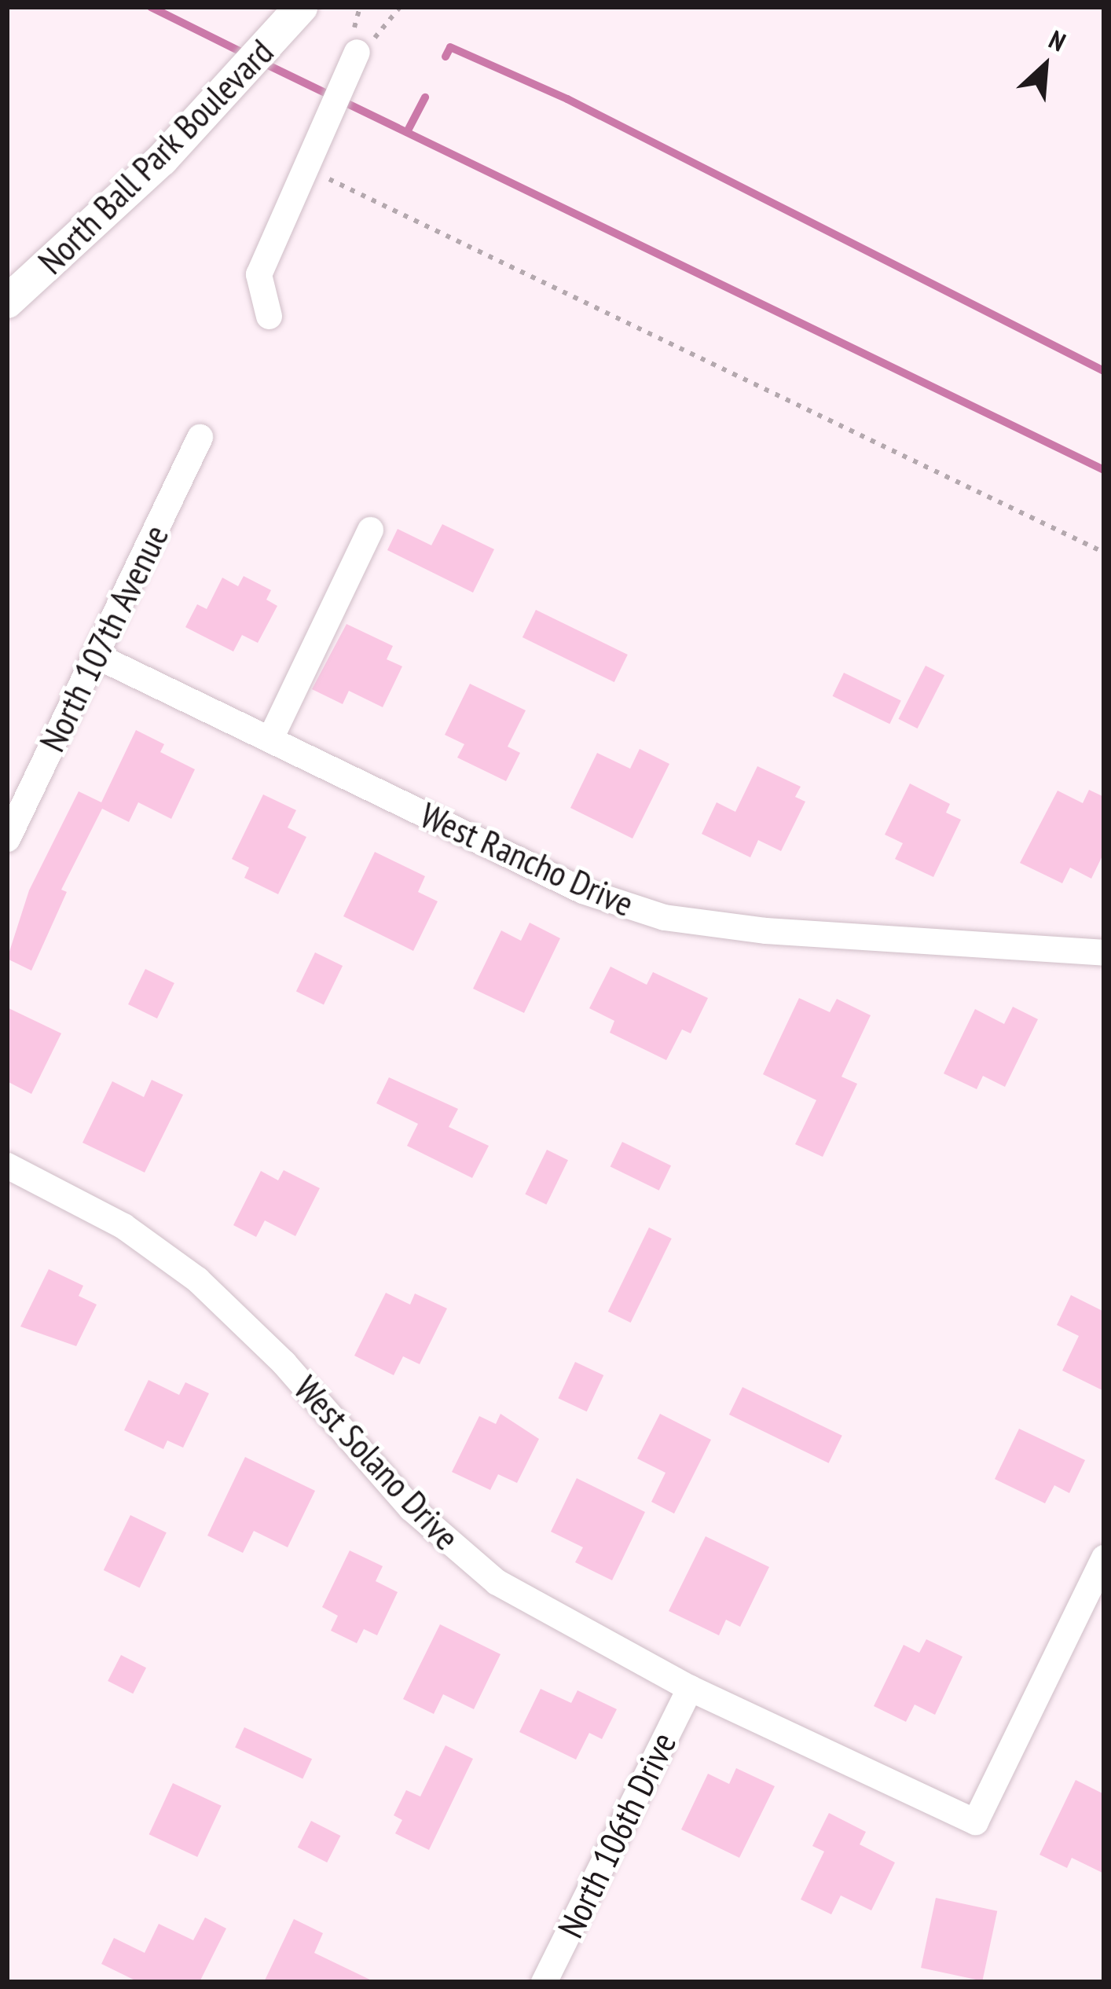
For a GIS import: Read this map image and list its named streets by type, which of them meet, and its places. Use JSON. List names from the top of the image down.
{
  "streets": {
    "main road": ["North Ball Park Boulevard"],
    "street": [
      "North 107th Avenue",
      "West Rancho Drive",
      "West Solano Drive",
      "North 106th Drive"
    ]
  },
  "crossings": [
    ["North 107th Avenue", "West Rancho Drive"],
    ["West Solano Drive", "North 106th Drive"]
  ],
  "north": "top right"
}
